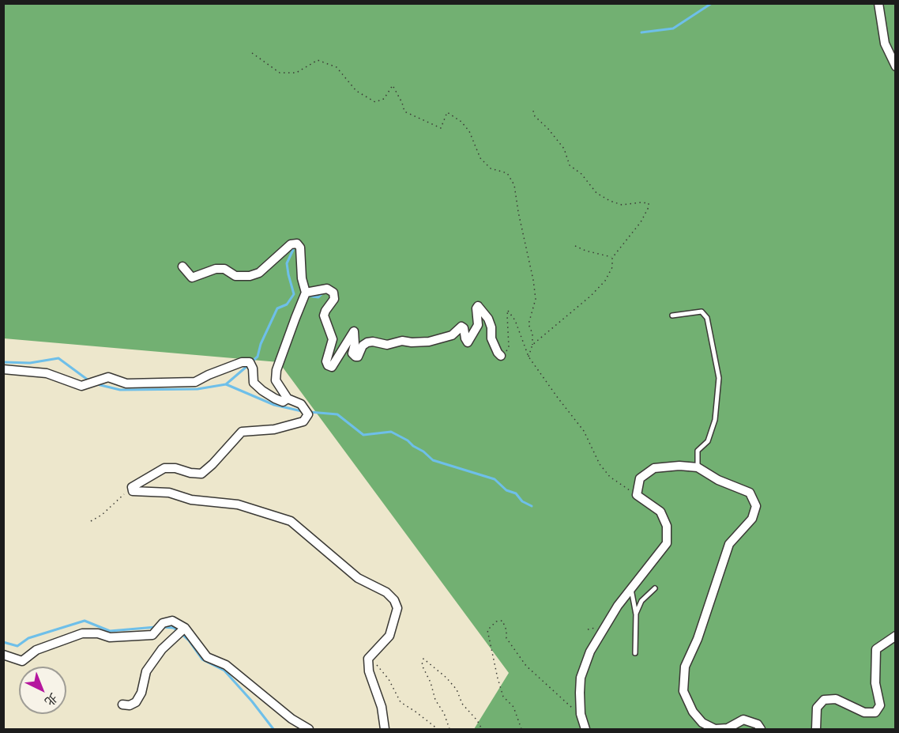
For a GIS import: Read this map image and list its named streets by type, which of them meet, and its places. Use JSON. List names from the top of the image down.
{
  "north": "bottom right"
}
